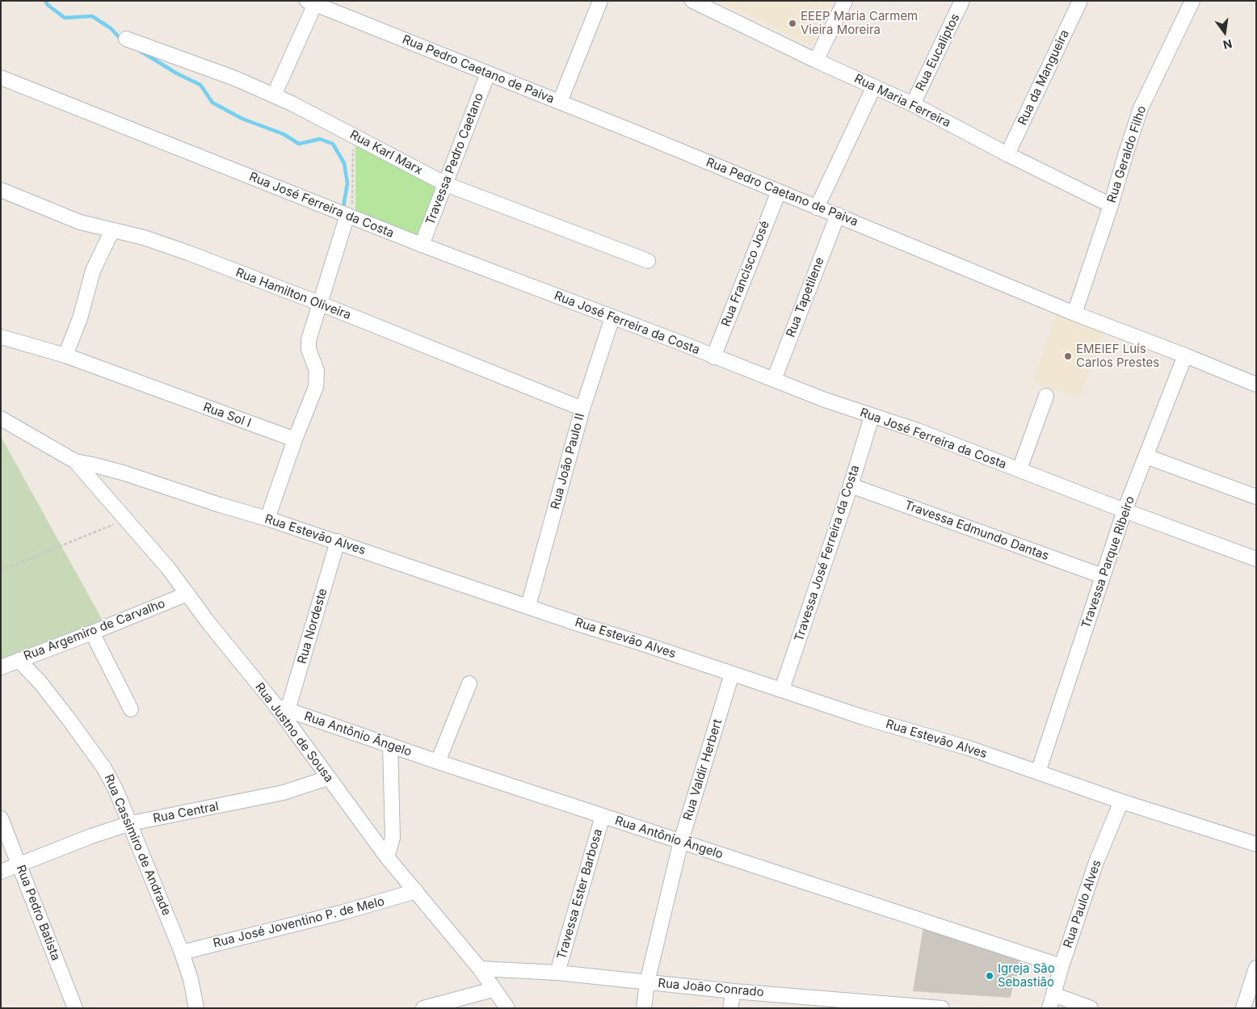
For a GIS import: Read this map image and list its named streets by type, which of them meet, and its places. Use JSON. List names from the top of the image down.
{
  "streets": {
    "street": [
      "Rua Eucaliptos",
      "Rua Pedro Caetano de Paiva",
      "Rua da Mangueira",
      "Rua Maria Ferreira",
      "Rua Karl Marx",
      "Rua Geraldo Filho",
      "Travessa Pedro Caetano",
      "Rua José Ferreira da Costa",
      "Rua Francisco José",
      "Rua Hamilton Oliveira",
      "Rua Tapetilene",
      "Rua Sol I",
      "Rua João Paulo II",
      "Travessa Edmundo Dantas",
      "Rua Estevão Alves",
      "Travessa José Ferreira da Costa",
      "Travessa Parque Ribeiro",
      "Rua Nordeste",
      "Rua Argemiro de Carvalho",
      "Rua Justno de Sousa",
      "Rua Antônio Ângelo",
      "Rua Valdir Herbert",
      "Rua Central",
      "Rua Cassimiro de Andrade",
      "Travessa Ester Barbosa",
      "Rua Paulo Alves",
      "Rua Pedro Batista",
      "Rua José Joventino P. de Melo",
      "Rua João Conrado"
    ]
  },
  "crossings": [
    ["Rua Eucaliptos", "Rua Maria Ferreira"],
    ["Rua Pedro Caetano de Paiva", "Rua Geraldo Filho"],
    ["Rua Pedro Caetano de Paiva", "Travessa Pedro Caetano"],
    ["Rua Pedro Caetano de Paiva", "Rua Francisco José"],
    ["Rua Pedro Caetano de Paiva", "Rua Tapetilene"],
    ["Rua Pedro Caetano de Paiva", "Travessa Parque Ribeiro"],
    ["Rua da Mangueira", "Rua Maria Ferreira"],
    ["Rua Maria Ferreira", "Rua Geraldo Filho"],
    ["Rua Karl Marx", "Travessa Pedro Caetano"],
    ["Travessa Pedro Caetano", "Rua José Ferreira da Costa"],
    ["Rua José Ferreira da Costa", "Rua Francisco José"],
    ["Rua José Ferreira da Costa", "Rua Tapetilene"],
    ["Rua José Ferreira da Costa", "Rua João Paulo II"],
    ["Rua José Ferreira da Costa", "Travessa José Ferreira da Costa"],
    ["Rua José Ferreira da Costa", "Travessa Parque Ribeiro"],
    ["Rua Hamilton Oliveira", "Rua João Paulo II"],
    ["Rua João Paulo II", "Rua Estevão Alves"],
    ["Travessa Edmundo Dantas", "Travessa José Ferreira da Costa"],
    ["Travessa Edmundo Dantas", "Travessa Parque Ribeiro"],
    ["Rua Estevão Alves", "Travessa José Ferreira da Costa"],
    ["Rua Estevão Alves", "Travessa Parque Ribeiro"],
    ["Rua Estevão Alves", "Rua Nordeste"],
    ["Rua Estevão Alves", "Rua Justno de Sousa"],
    ["Rua Estevão Alves", "Rua Valdir Herbert"],
    ["Rua Estevão Alves", "Rua Paulo Alves"],
    ["Rua Nordeste", "Rua Justno de Sousa"],
    ["Rua Nordeste", "Rua Antônio Ângelo"],
    ["Rua Argemiro de Carvalho", "Rua Justno de Sousa"],
    ["Rua Argemiro de Carvalho", "Rua Cassimiro de Andrade"],
    ["Rua Justno de Sousa", "Rua Antônio Ângelo"],
    ["Rua Justno de Sousa", "Rua Central"],
    ["Rua Justno de Sousa", "Rua José Joventino P. de Melo"],
    ["Rua Justno de Sousa", "Rua João Conrado"],
    ["Rua Antônio Ângelo", "Rua Valdir Herbert"],
    ["Rua Antônio Ângelo", "Travessa Ester Barbosa"],
    ["Rua Antônio Ângelo", "Rua Paulo Alves"],
    ["Rua Valdir Herbert", "Rua João Conrado"],
    ["Rua Central", "Rua Cassimiro de Andrade"],
    ["Rua Central", "Rua Pedro Batista"],
    ["Rua Cassimiro de Andrade", "Rua José Joventino P. de Melo"],
    ["Travessa Ester Barbosa", "Rua João Conrado"]
  ],
  "places": ["EEEP Maria Carmem Vieira Moreira", "EMEIEF Luís Carlos Prestes", "Igreja São Sebastião"],
  "north": "bottom"
}
